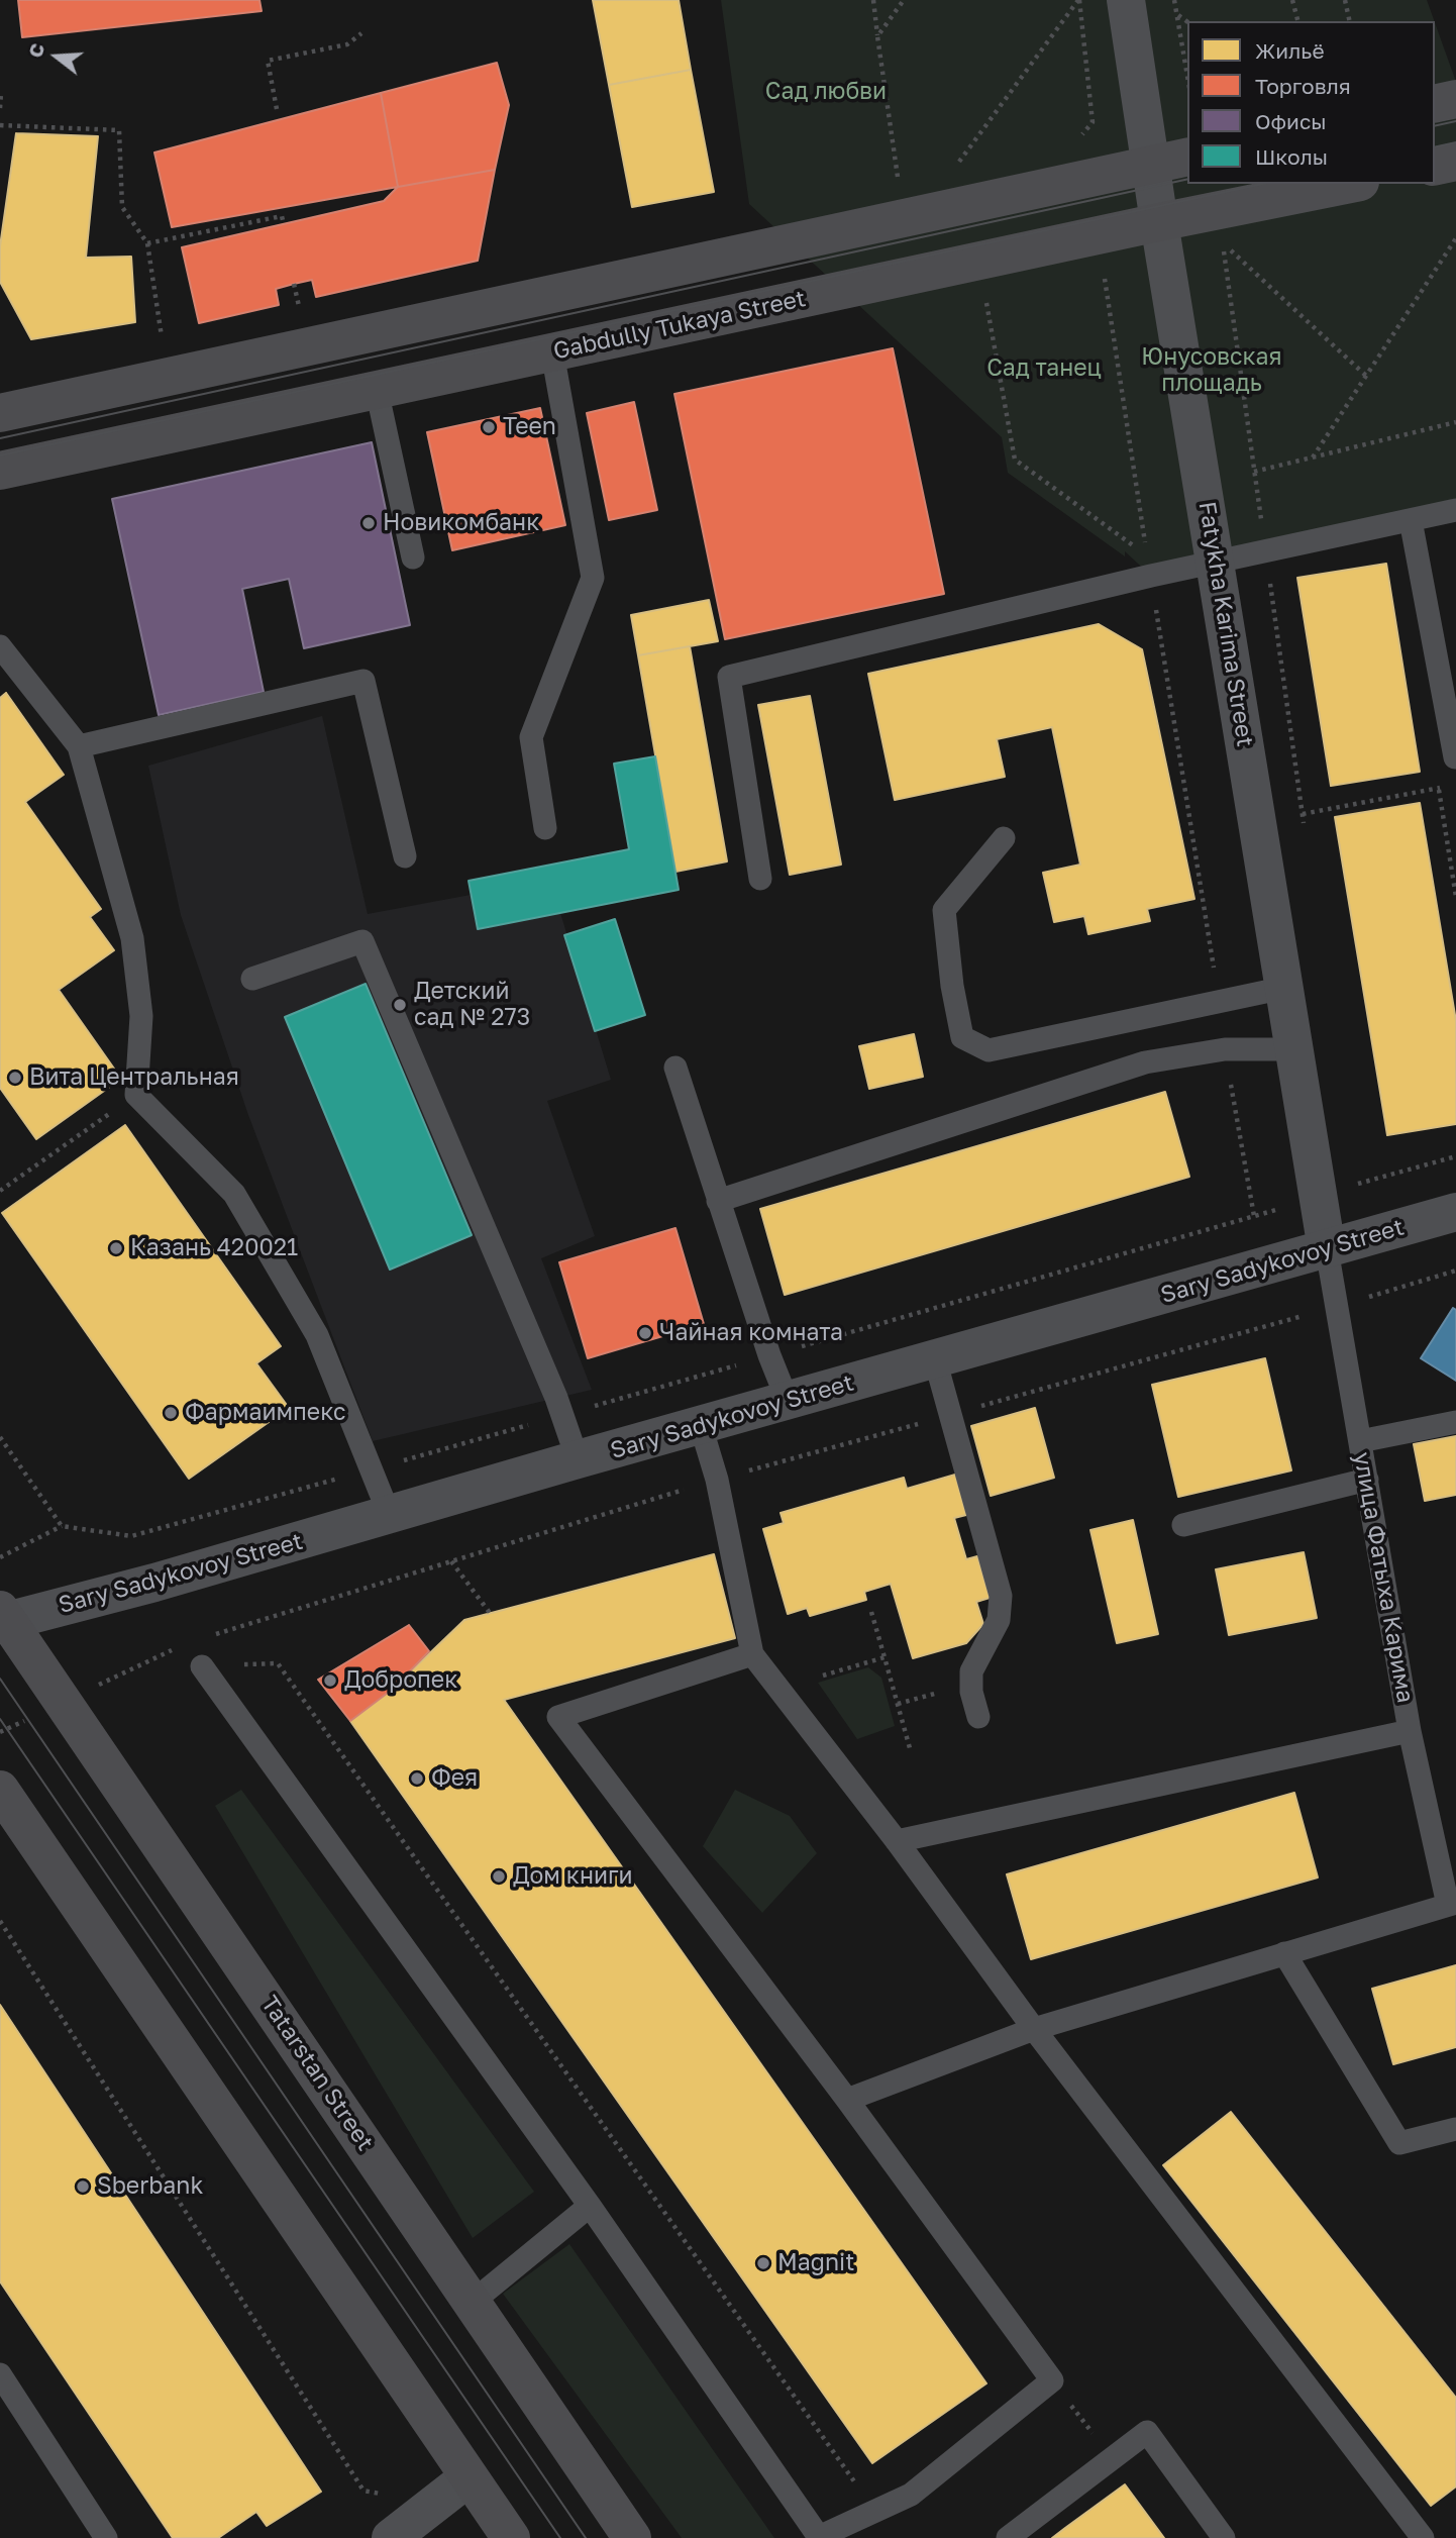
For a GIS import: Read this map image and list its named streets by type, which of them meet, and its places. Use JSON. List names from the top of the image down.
{
  "streets": {
    "main road": ["Gabdully Tukaya Street", "Tatarstan Street"],
    "street": ["Fatykha Karima Street", "Sary Sadykovoy Street"],
    "lane": ["улица Фатыха Карима"]
  },
  "crossings": [
    ["Gabdully Tukaya Street", "Fatykha Karima Street"],
    ["Fatykha Karima Street", "Sary Sadykovoy Street"],
    ["Fatykha Karima Street", "улица Фатыха Карима"],
    ["Sary Sadykovoy Street", "улица Фатыха Карима"],
    ["Sary Sadykovoy Street", "Tatarstan Street"]
  ],
  "parks": ["Сад любви", "Юнусовская площадь", "Сад танец"],
  "places": [
    "Teen",
    "Новикомбанк",
    "Детский сад № 273",
    "Вита Центральная",
    "Казань 420021",
    "Чайная комната",
    "Фармаимпекс",
    "Добропек",
    "Фея",
    "Дом книги",
    "Sberbank",
    "Magnit"
  ],
  "legend": [
    "Жильё",
    "Торговля",
    "Офисы",
    "Школы"
  ],
  "north": "left"
}
